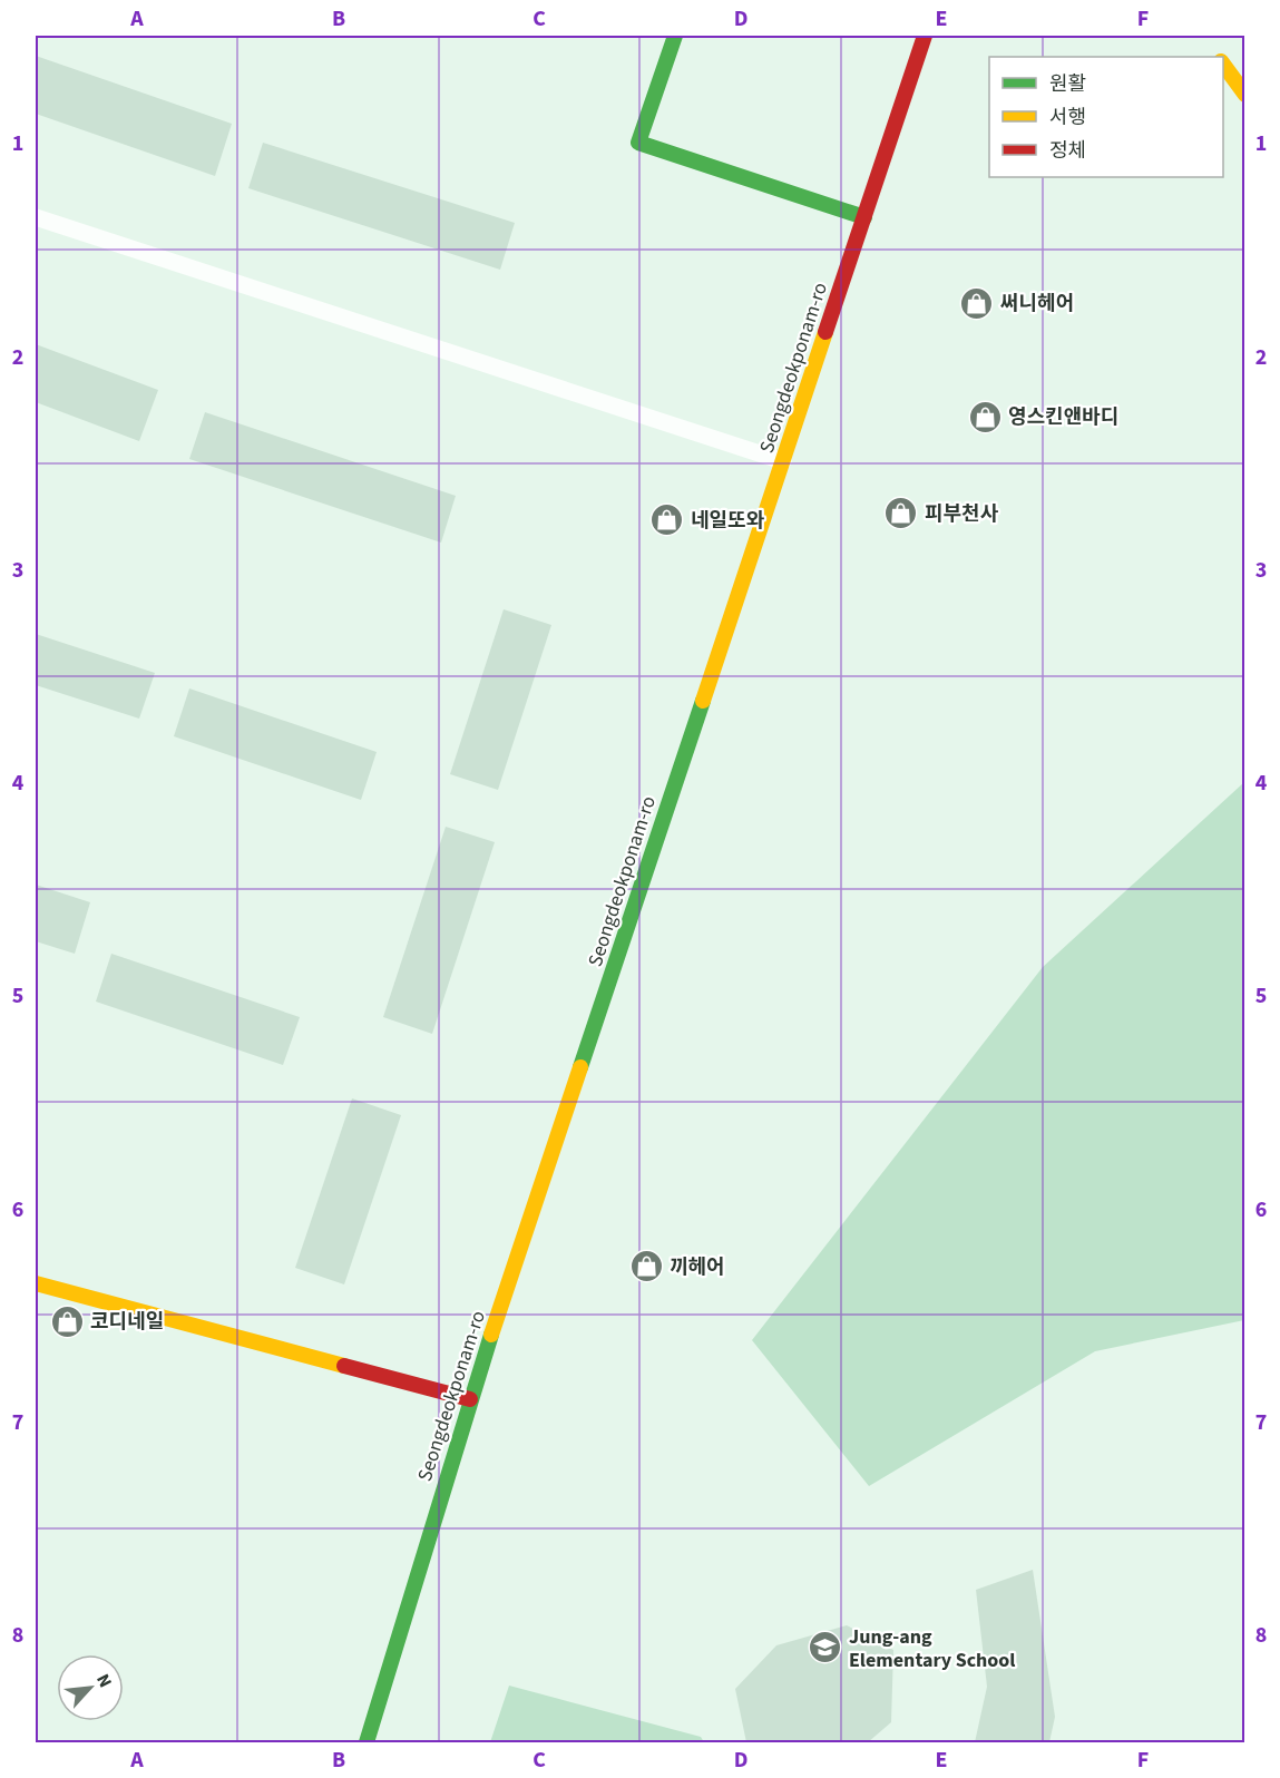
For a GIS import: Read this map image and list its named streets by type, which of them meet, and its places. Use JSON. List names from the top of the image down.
{
  "streets": {
    "street": ["Seongdeokponam-ro"]
  },
  "places": {
    "shop": [
      "써니헤어",
      "영스킨앤바디",
      "피부천사",
      "네일또와",
      "끼헤어",
      "코디네일"
    ],
    "school or university": ["Jung-ang Elementary School"]
  },
  "legend": ["원활", "서행", "정체"],
  "north": "top right",
  "grid": {
    "columns": [
      "A",
      "B",
      "C",
      "D",
      "E",
      "F"
    ],
    "rows": [
      "1",
      "2",
      "3",
      "4",
      "5",
      "6",
      "7",
      "8"
    ]
  }
}
